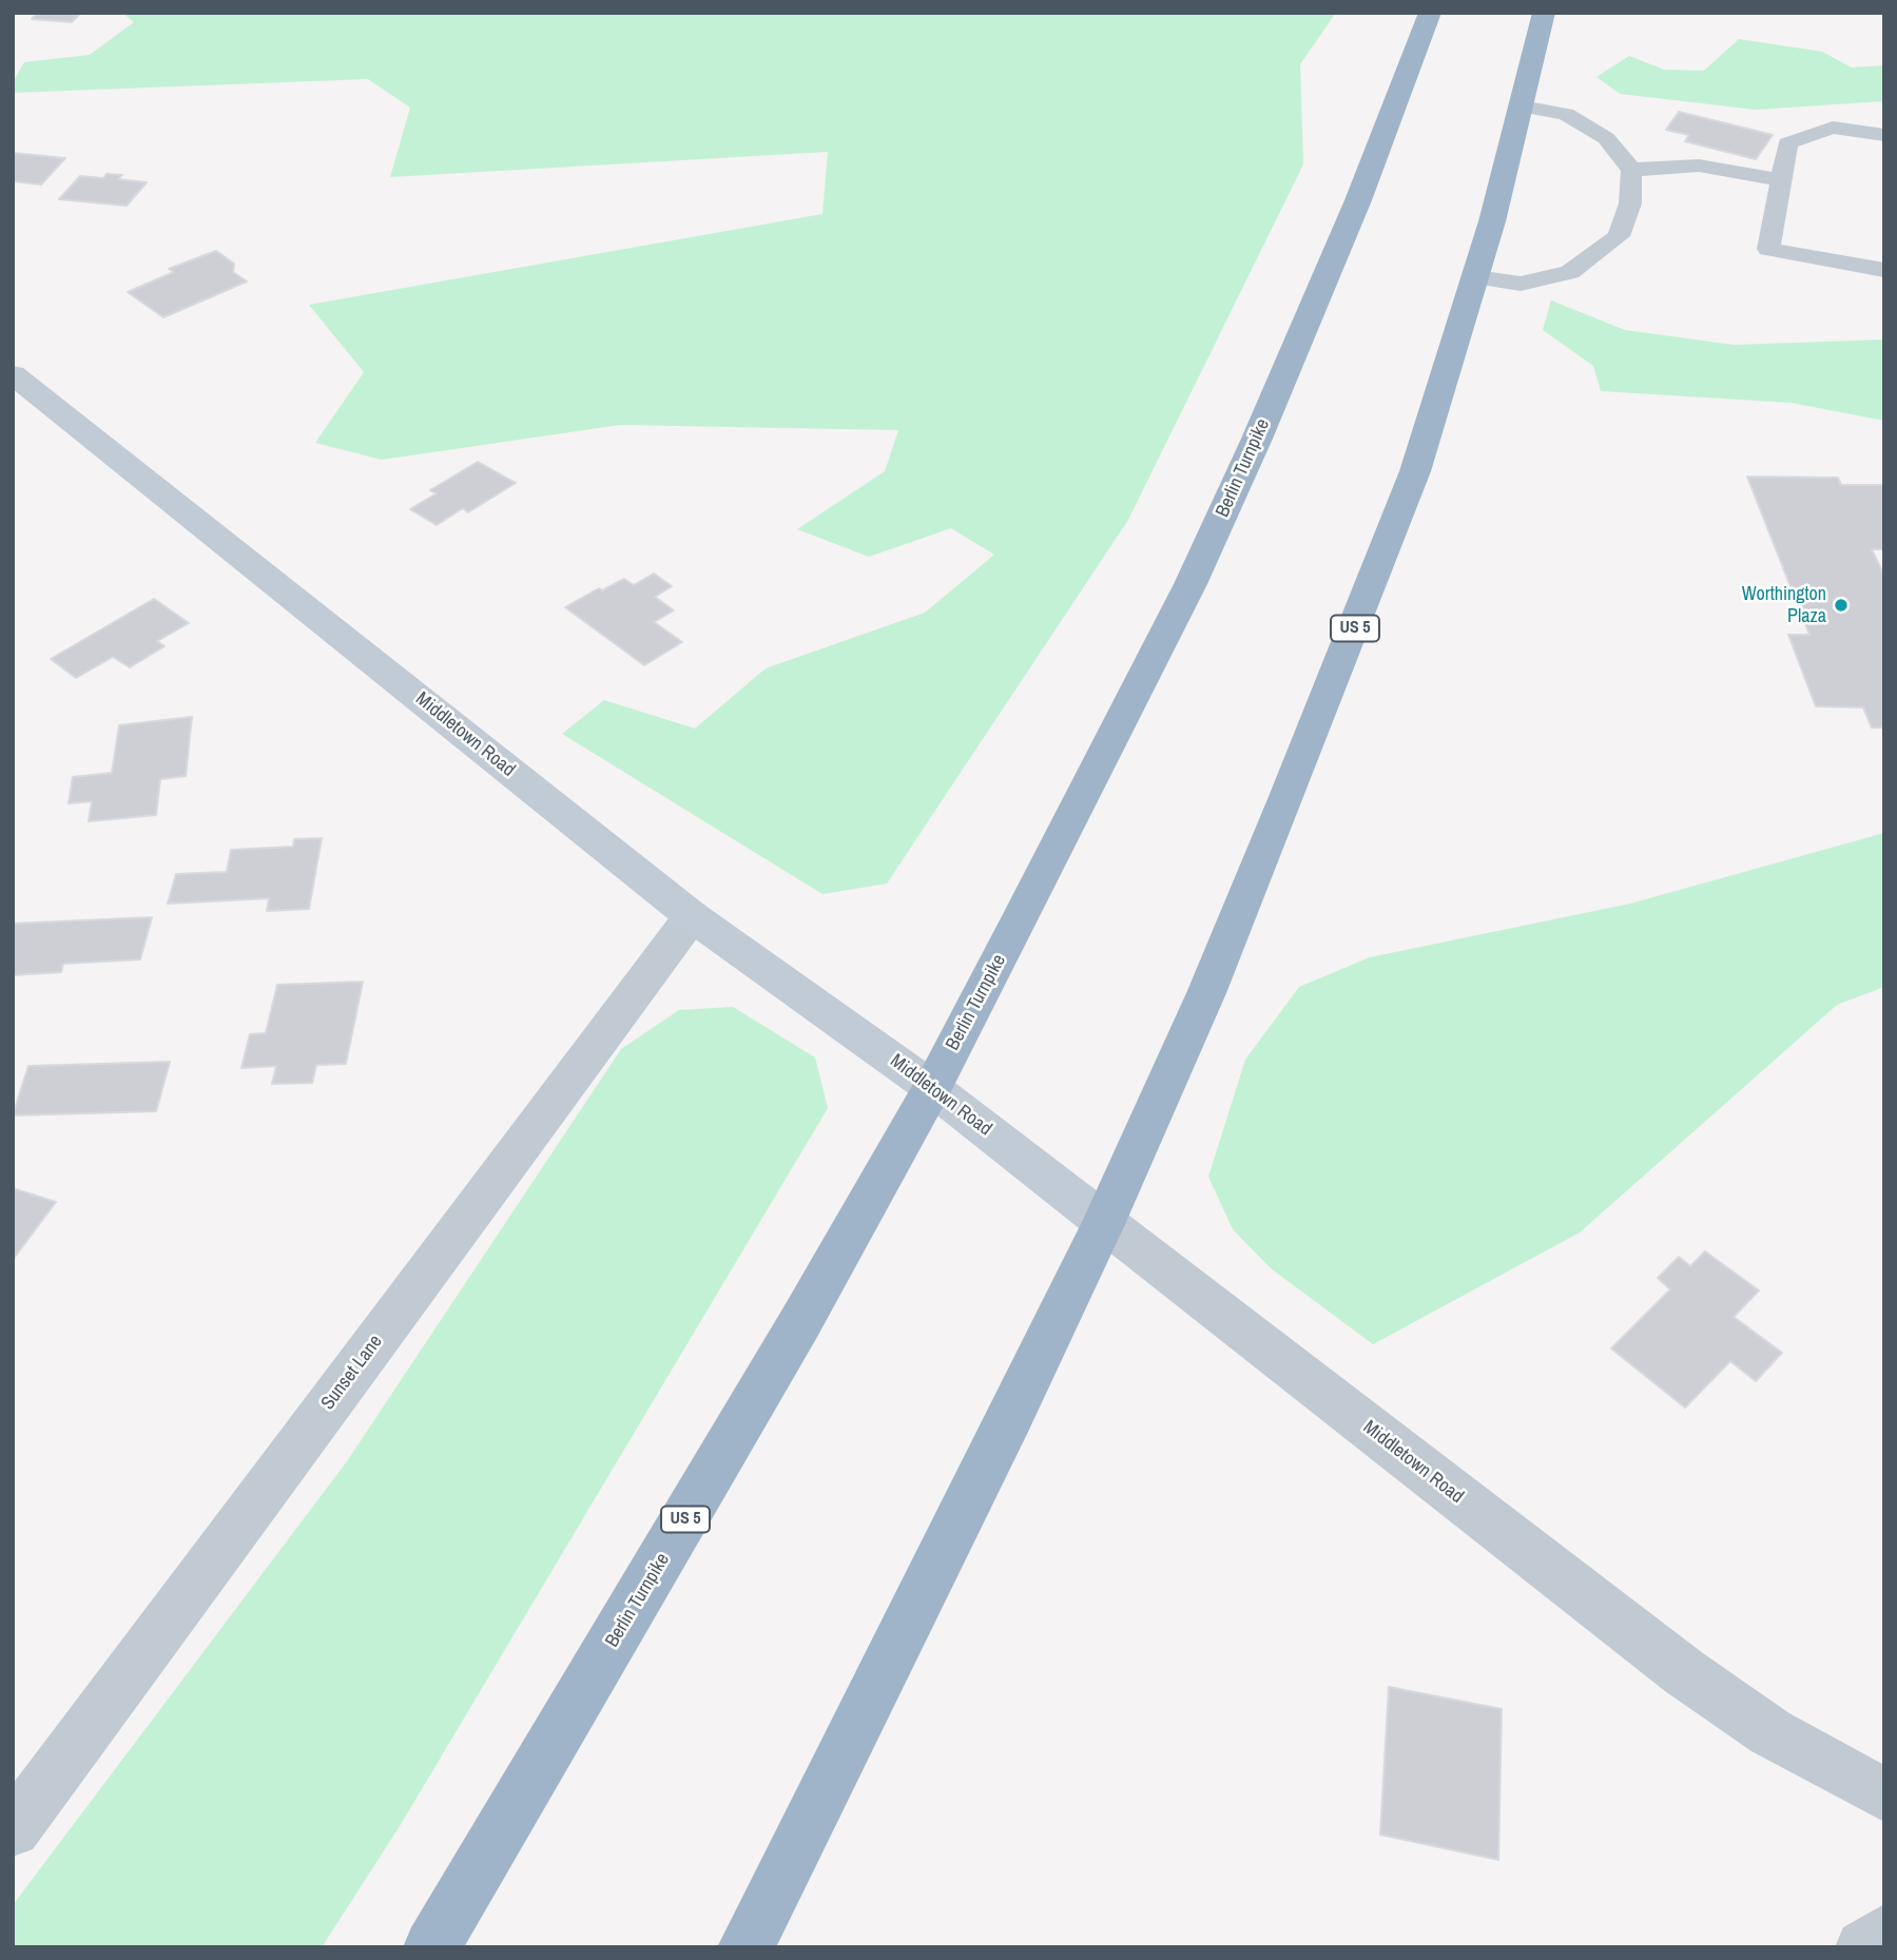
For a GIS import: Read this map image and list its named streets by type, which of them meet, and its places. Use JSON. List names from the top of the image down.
{
  "streets": {
    "highway": ["Berlin Turnpike", "US 5"],
    "main road": ["Middletown Road"],
    "street": ["Sunset Lane"]
  },
  "crossings": [
    ["Berlin Turnpike", "Middletown Road"],
    ["US 5", "Middletown Road"],
    ["Middletown Road", "Sunset Lane"]
  ],
  "places": ["Worthington Plaza"]
}
